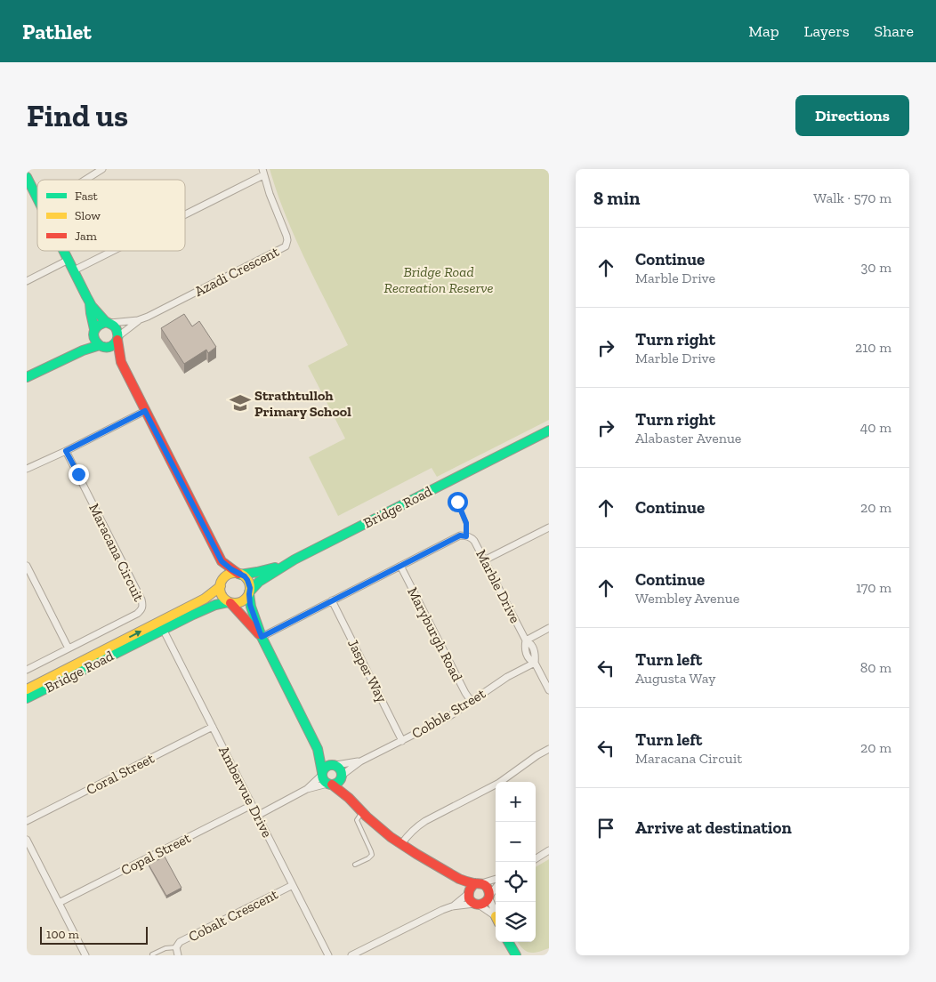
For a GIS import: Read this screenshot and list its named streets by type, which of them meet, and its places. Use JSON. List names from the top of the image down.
{
  "streets": {
    "street": [
      "Azadi Crescent",
      "Bridge Road",
      "Maracana Circuit",
      "Marble Drive",
      "Maryburgh Road",
      "Jasper Way",
      "Cobble Street",
      "Coral Street",
      "Ambervue Drive",
      "Copal Street",
      "Cobalt Crescent"
    ]
  },
  "crossings": [
    ["Bridge Road", "Ambervue Drive"],
    ["Marble Drive", "Maryburgh Road"],
    ["Marble Drive", "Jasper Way"],
    ["Marble Drive", "Cobble Street"],
    ["Maryburgh Road", "Cobble Street"],
    ["Jasper Way", "Cobble Street"],
    ["Coral Street", "Ambervue Drive"],
    ["Ambervue Drive", "Copal Street"],
    ["Ambervue Drive", "Cobalt Crescent"]
  ],
  "parks": ["Bridge Road Recreation Reserve"],
  "places": {
    "school or university": ["Strathtulloh Primary School"]
  },
  "legend": ["Fast", "Slow", "Jam"],
  "scale_bar": "100 m",
  "page": {
    "header": "Pathlet",
    "nav": ["Map", "Layers", "Share"],
    "buttons": "Directions",
    "title": "Find us",
    "heading": ["8 min", "Walk · 570 m"],
    "list": [
      ["Continue", "Marble Drive", "30 m"],
      ["Turn right", "Marble Drive", "210 m"],
      ["Turn right", "Alabaster Avenue", "40 m"],
      ["Continue", "20 m"],
      ["Continue", "Wembley Avenue", "170 m"],
      ["Turn left", "Augusta Way", "80 m"],
      ["Turn left", "Maracana Circuit", "20 m"],
      "Arrive at destination"
    ],
    "map_buttons": ["+", "−"],
    "scale": "100 m"
  }
}
